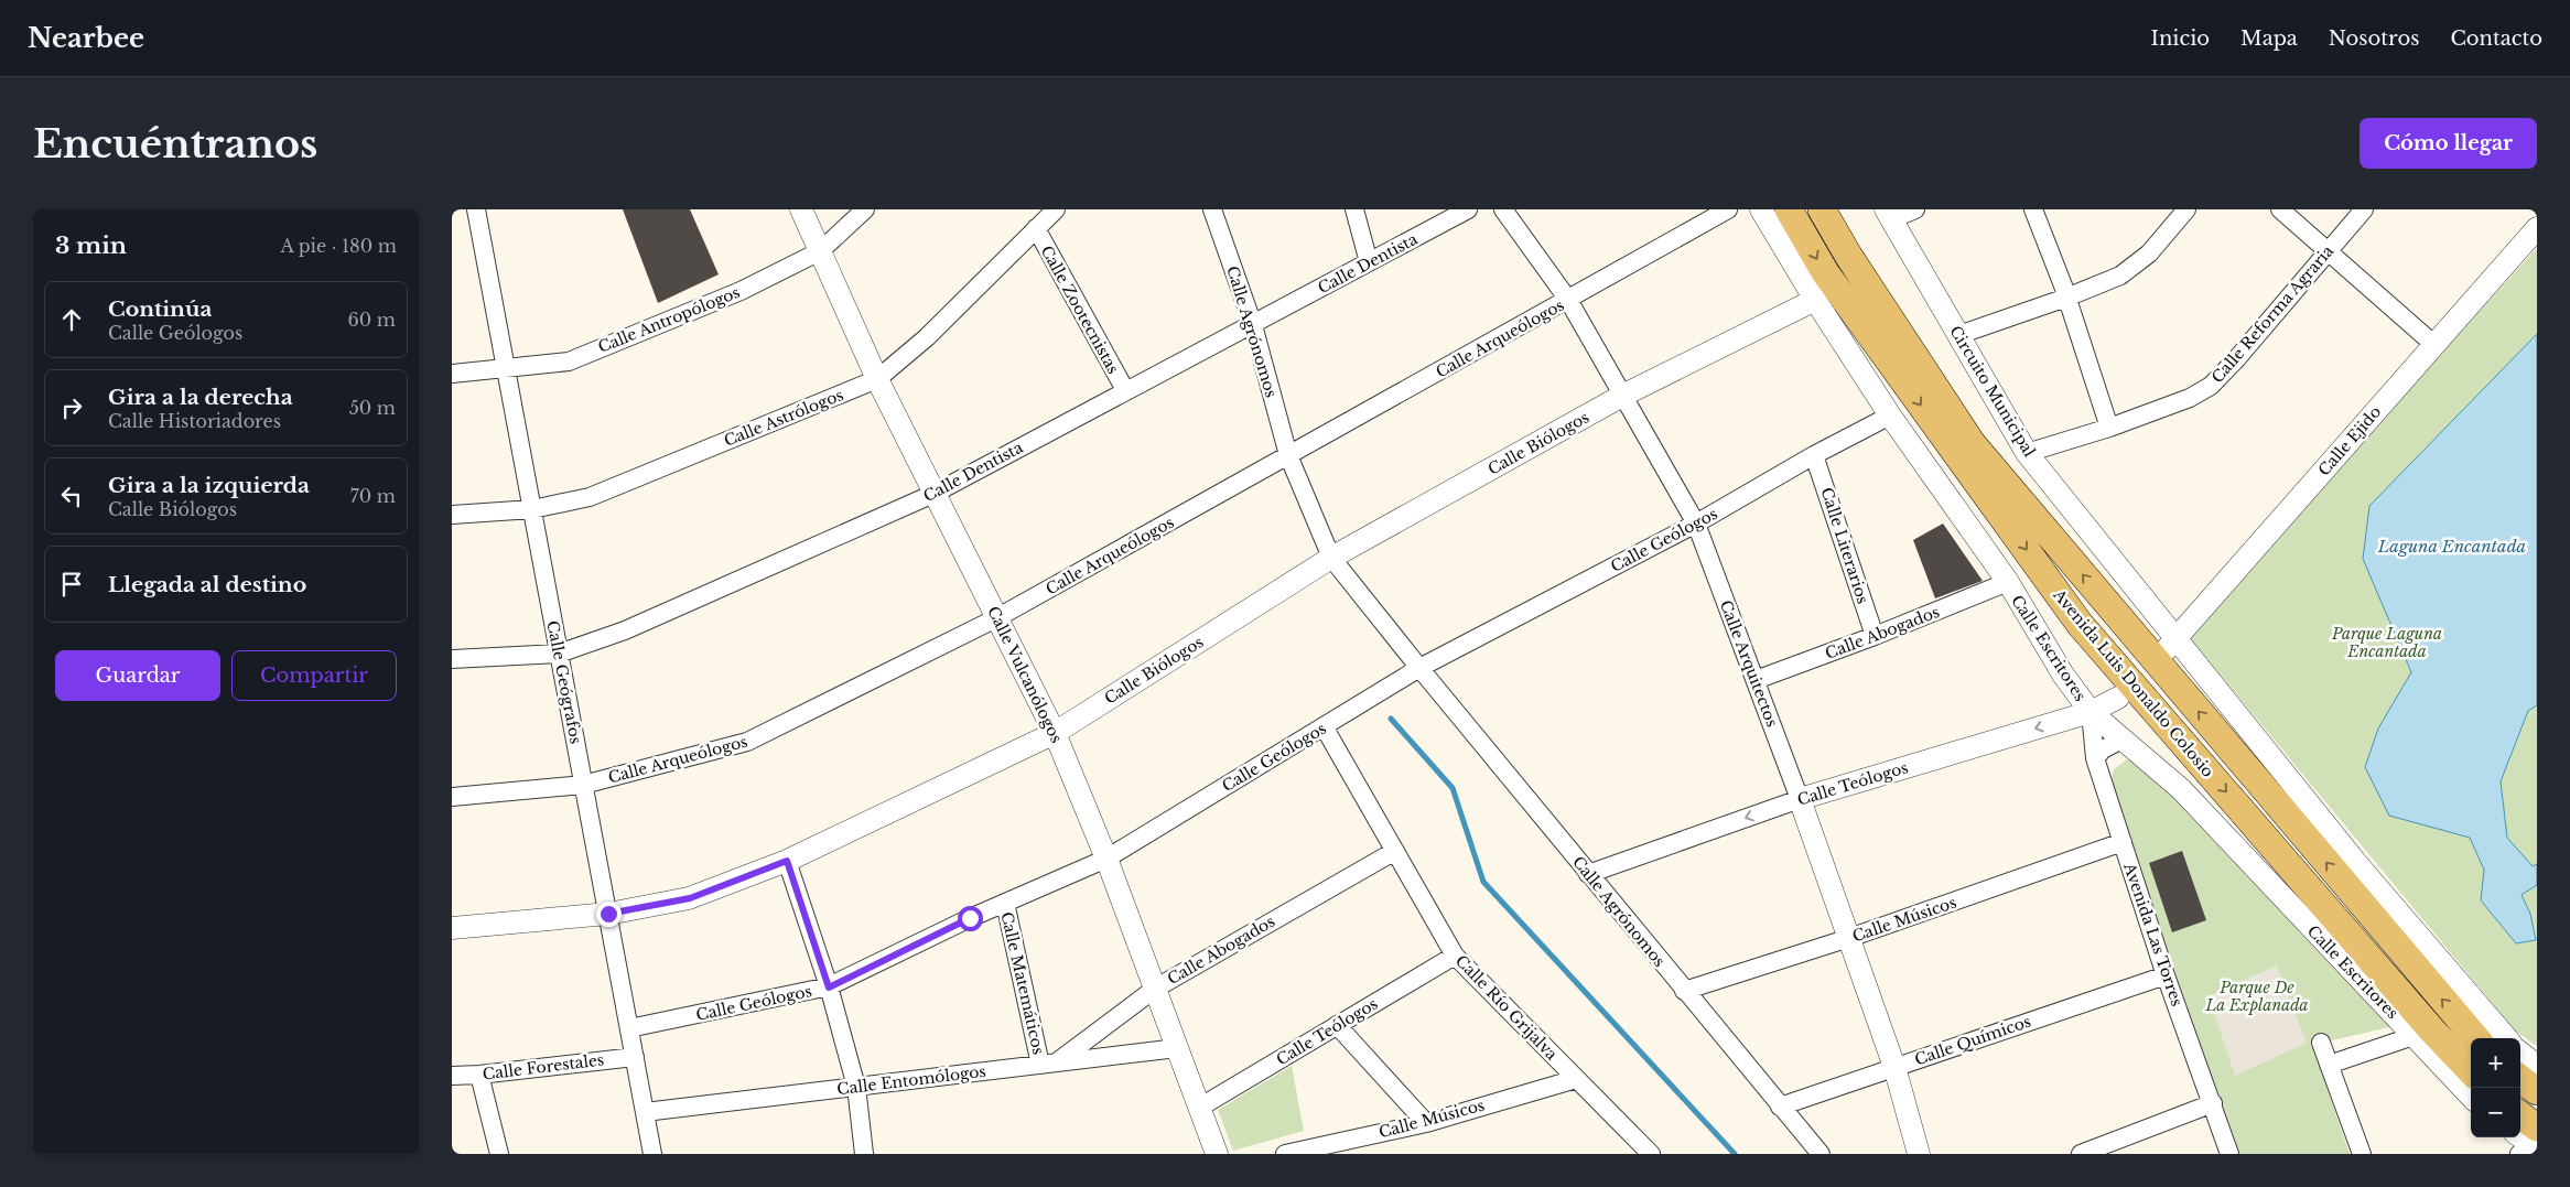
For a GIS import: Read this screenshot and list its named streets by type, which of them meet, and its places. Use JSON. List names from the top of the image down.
{
  "streets": {
    "main road": ["Avenida Luis Donaldo Colosio"],
    "street": [
      "Calle Dentista",
      "Calle Zootecnistas",
      "Calle Reforma Agraria",
      "Calle Antropólogos",
      "Calle Agrónomos",
      "Calle Arqueólogos",
      "Circuito Municipal",
      "Calle Astrólogos",
      "Calle Ejido",
      "Calle Biólogos",
      "Calle Geólogos",
      "Calle Literarios",
      "Calle Abogados",
      "Calle Escritores",
      "Calle Arquitectos",
      "Calle Vulcanólogos",
      "Calle Geógrafos",
      "Calle Teólogos",
      "Calle Músicos",
      "Avenida Las Torres",
      "Calle Matemáticos",
      "Calle Río Grijalva",
      "Calle Químicos",
      "Calle Forestales",
      "Calle Entomólogos"
    ]
  },
  "crossings": [
    ["Calle Dentista", "Calle Zootecnistas"],
    ["Calle Dentista", "Calle Agrónomos"],
    ["Calle Dentista", "Calle Vulcanólogos"],
    ["Calle Dentista", "Calle Geógrafos"],
    ["Calle Zootecnistas", "Calle Astrólogos"],
    ["Calle Reforma Agraria", "Circuito Municipal"],
    ["Calle Antropólogos", "Calle Vulcanólogos"],
    ["Calle Antropólogos", "Calle Geógrafos"],
    ["Calle Agrónomos", "Calle Arqueólogos"],
    ["Calle Agrónomos", "Calle Biólogos"],
    ["Calle Agrónomos", "Calle Geólogos"],
    ["Calle Agrónomos", "Calle Teólogos"],
    ["Calle Agrónomos", "Calle Músicos"],
    ["Calle Agrónomos", "Calle Químicos"],
    ["Calle Arqueólogos", "Calle Arquitectos"],
    ["Calle Arqueólogos", "Calle Vulcanólogos"],
    ["Calle Arqueólogos", "Calle Geógrafos"],
    ["Circuito Municipal", "Calle Ejido"],
    ["Calle Astrólogos", "Calle Vulcanólogos"],
    ["Calle Astrólogos", "Calle Geógrafos"],
    ["Calle Biólogos", "Calle Escritores"],
    ["Calle Biólogos", "Calle Arquitectos"],
    ["Calle Biólogos", "Calle Vulcanólogos"],
    ["Calle Biólogos", "Calle Geógrafos"],
    ["Calle Geólogos", "Calle Literarios"],
    ["Calle Geólogos", "Calle Escritores"],
    ["Calle Geólogos", "Calle Arquitectos"],
    ["Calle Geólogos", "Calle Vulcanólogos"],
    ["Calle Geólogos", "Calle Geógrafos"],
    ["Calle Geólogos", "Calle Matemáticos"],
    ["Calle Geólogos", "Calle Río Grijalva"],
    ["Calle Literarios", "Calle Abogados"],
    ["Calle Abogados", "Calle Escritores"],
    ["Calle Abogados", "Calle Arquitectos"],
    ["Calle Abogados", "Calle Vulcanólogos"],
    ["Calle Abogados", "Calle Matemáticos"],
    ["Calle Abogados", "Calle Río Grijalva"],
    ["Calle Abogados", "Calle Entomólogos"],
    ["Calle Escritores", "Calle Teólogos"],
    ["Calle Escritores", "Avenida Las Torres"],
    ["Calle Arquitectos", "Calle Teólogos"],
    ["Calle Arquitectos", "Calle Músicos"],
    ["Calle Arquitectos", "Calle Químicos"],
    ["Calle Vulcanólogos", "Calle Teólogos"],
    ["Calle Vulcanólogos", "Calle Entomólogos"],
    ["Calle Geógrafos", "Calle Forestales"],
    ["Calle Geógrafos", "Calle Entomólogos"],
    ["Calle Teólogos", "Avenida Las Torres"],
    ["Calle Teólogos", "Calle Río Grijalva"],
    ["Calle Músicos", "Avenida Las Torres"],
    ["Calle Músicos", "Calle Río Grijalva"],
    ["Avenida Las Torres", "Calle Químicos"],
    ["Calle Matemáticos", "Calle Entomólogos"]
  ],
  "one_way": ["Calle Teólogos"],
  "water": ["Laguna Encantada"],
  "parks": ["Parque Laguna Encantada", "Parque De La Explanada"],
  "page": {
    "header": "Nearbee",
    "nav": [
      "Inicio",
      "Mapa",
      "Nosotros",
      "Contacto"
    ],
    "buttons": [
      "Cómo llegar",
      ["Guardar", "Compartir"]
    ],
    "title": "Encuéntranos",
    "heading": ["3 min", "A pie · 180 m"],
    "list": [
      ["Continúa", "Calle Geólogos", "60 m"],
      ["Gira a la derecha", "Calle Historiadores", "50 m"],
      ["Gira a la izquierda", "Calle Biólogos", "70 m"],
      "Llegada al destino"
    ],
    "map_buttons": ["+", "−"]
  }
}
